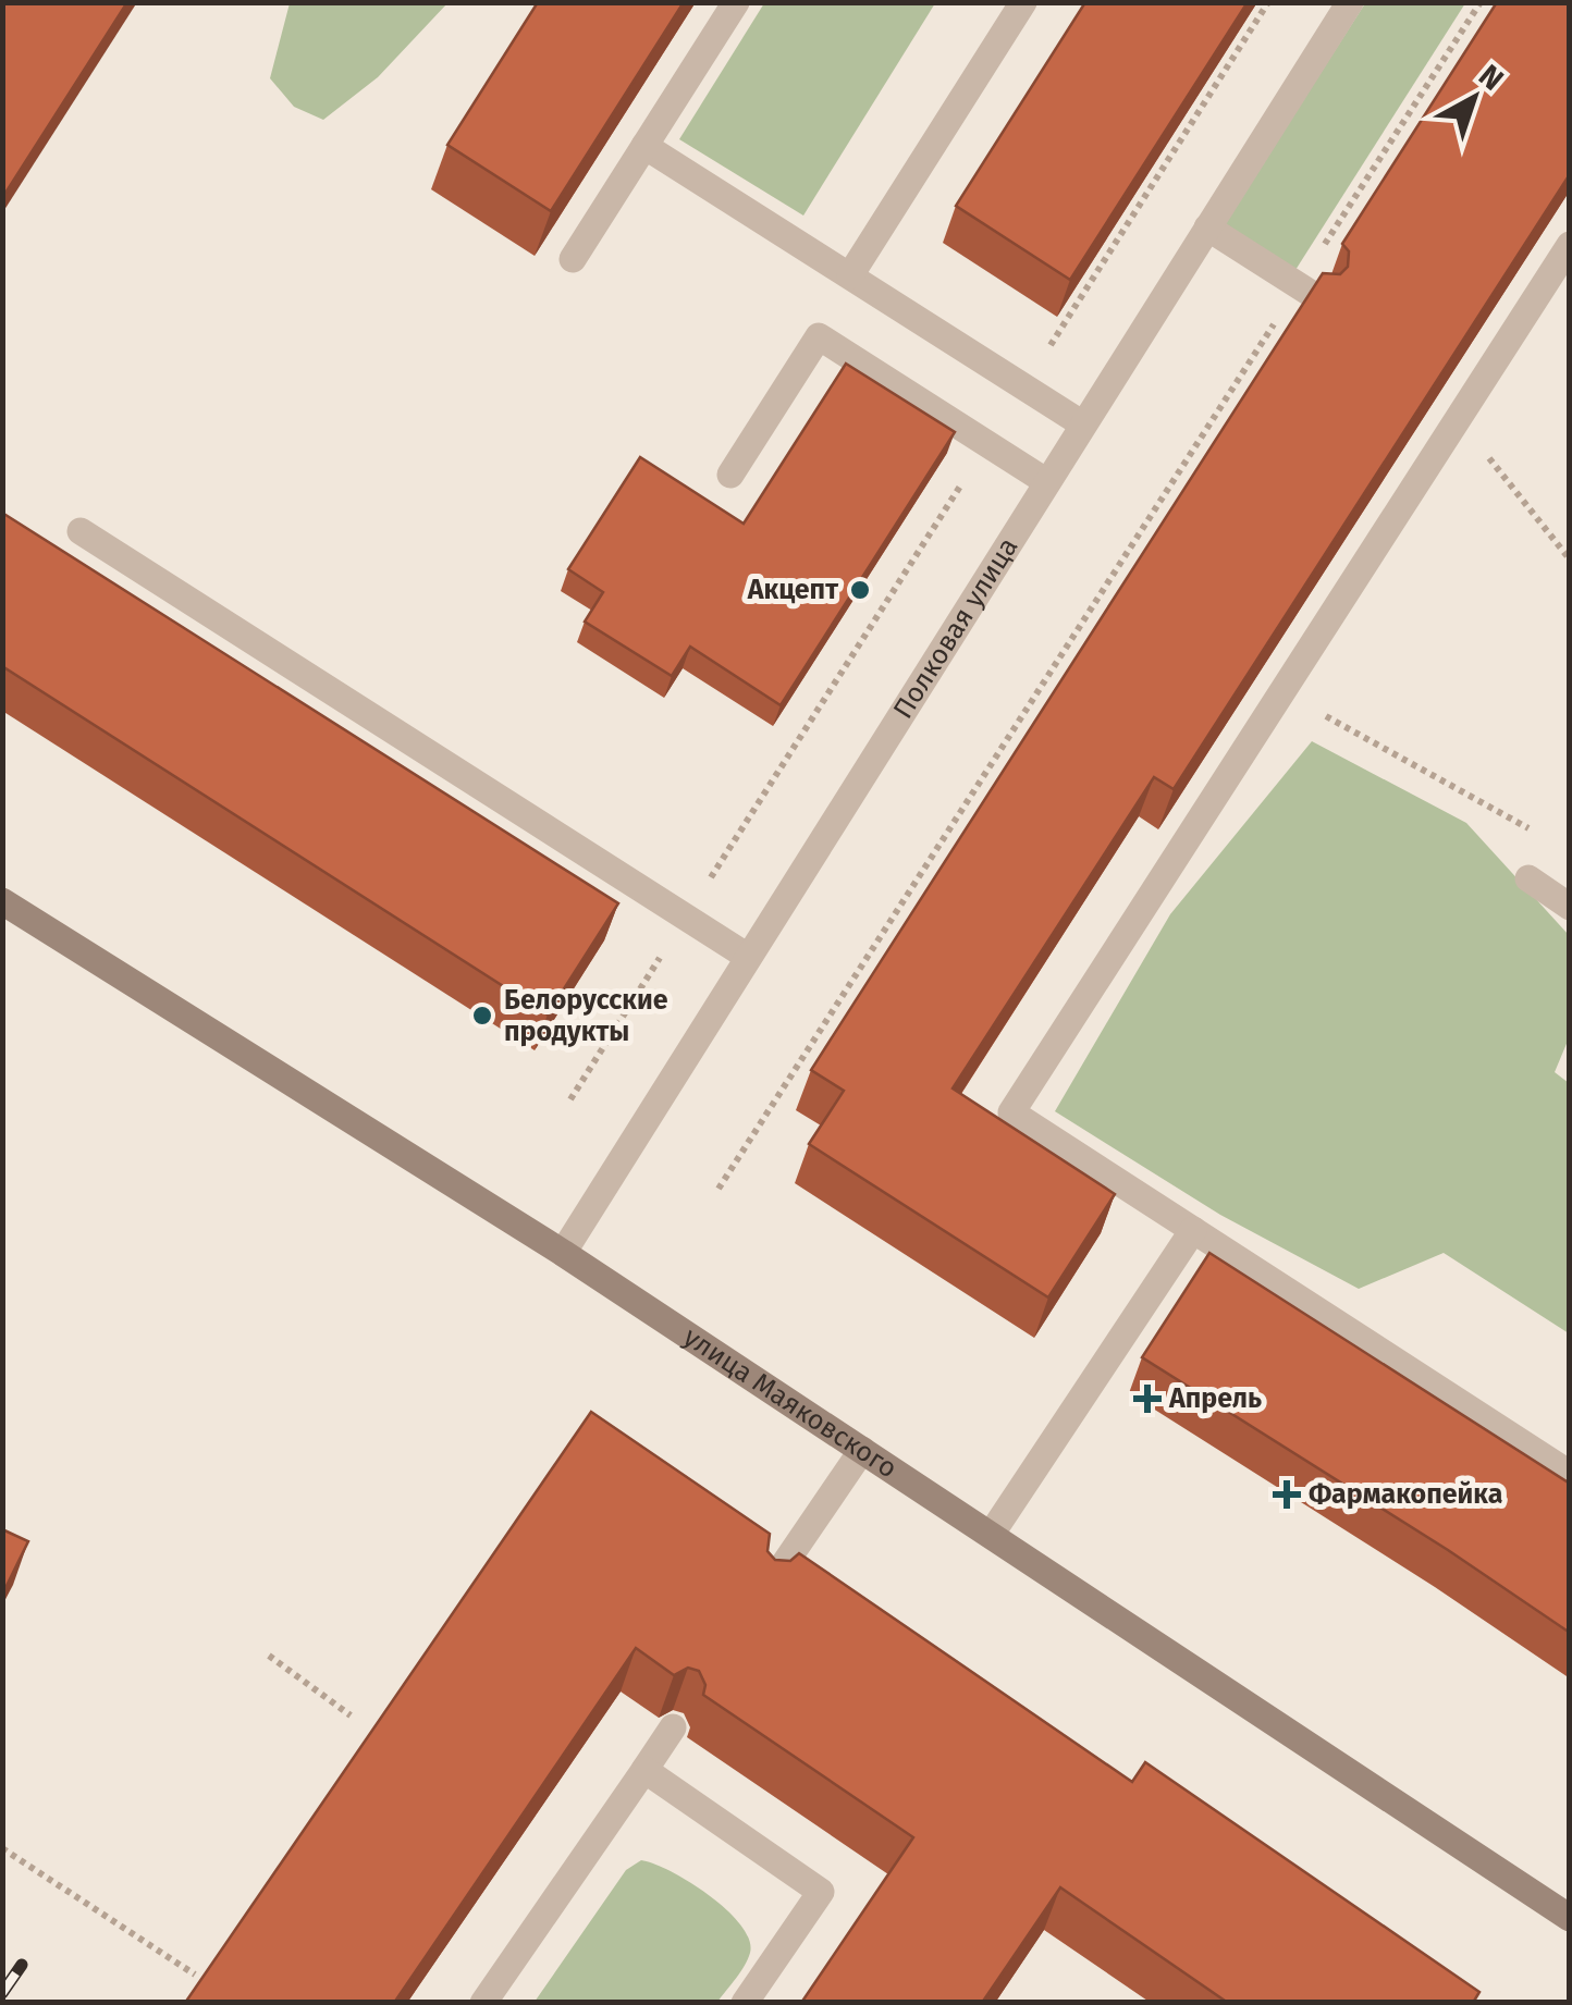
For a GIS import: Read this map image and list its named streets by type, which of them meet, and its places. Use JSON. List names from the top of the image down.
{
  "streets": {
    "main road": ["улица Маяковского"],
    "street": ["Полковая улица"]
  },
  "crossings": [
    ["Полковая улица", "улица Маяковского"]
  ],
  "places": {
    "other": ["Акцепт", "Белорусские продукты"],
    "health": ["Апрель", "Фармакопейка"]
  },
  "north": "top right"
}
